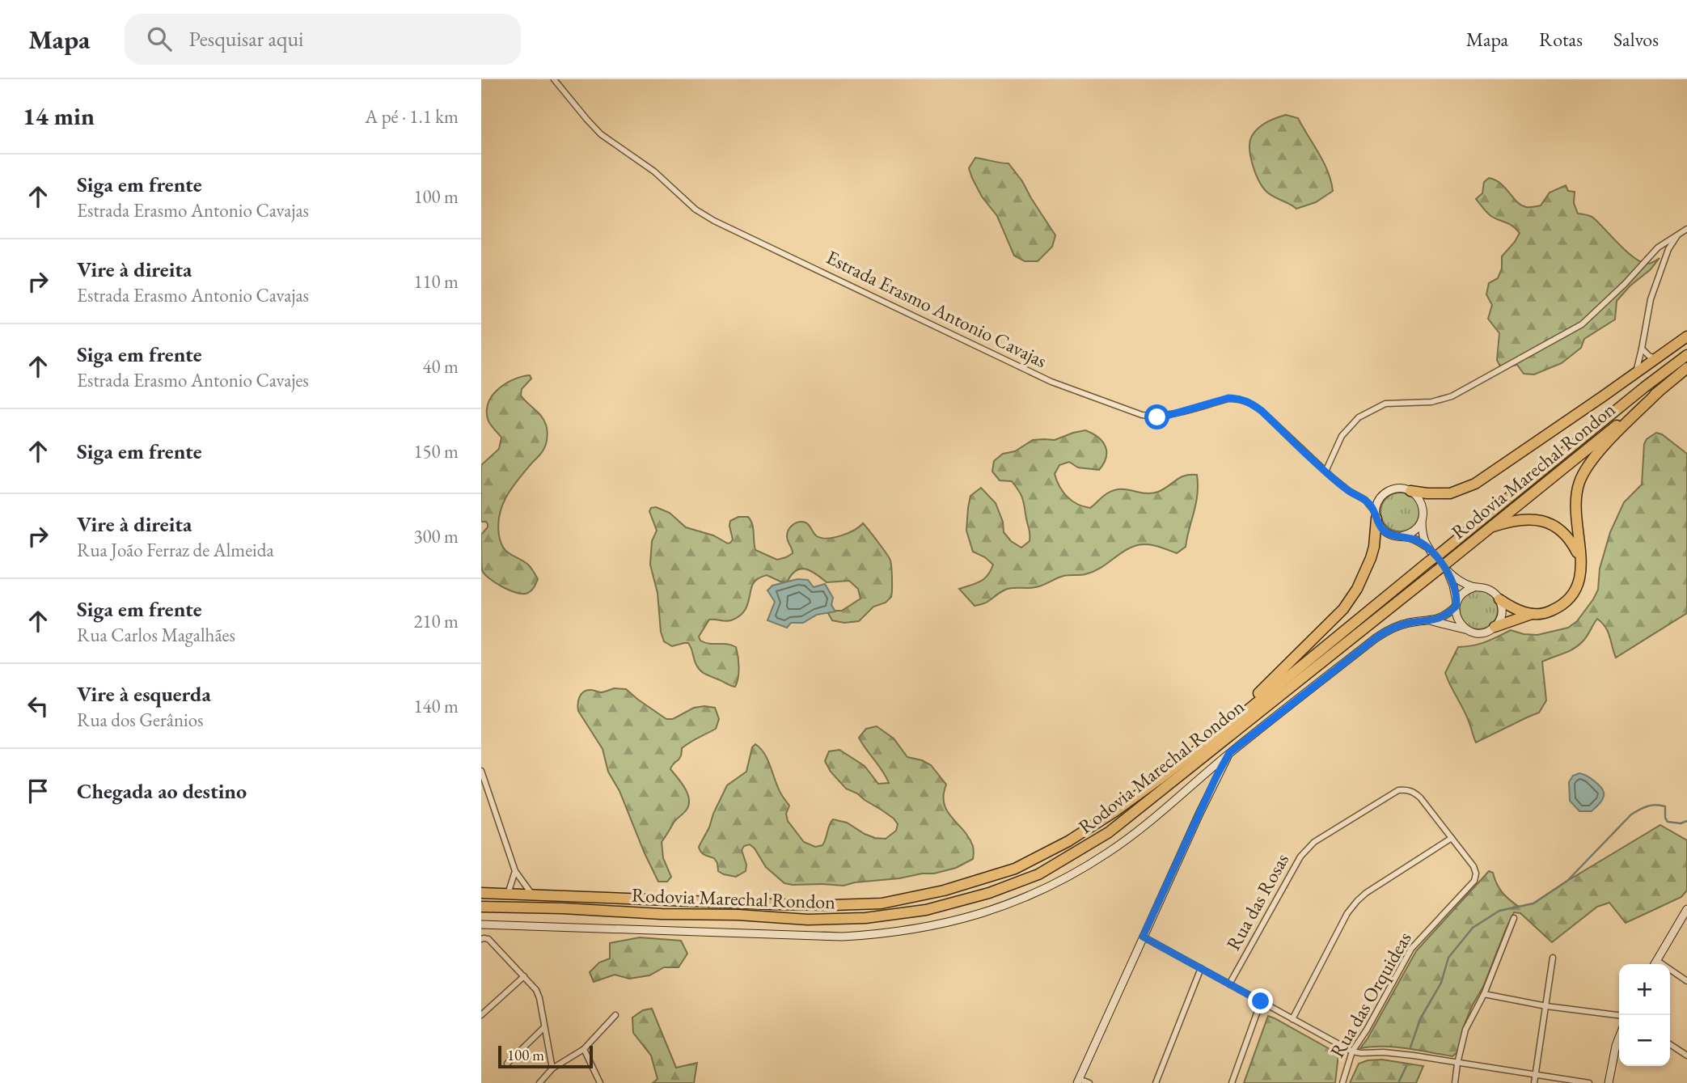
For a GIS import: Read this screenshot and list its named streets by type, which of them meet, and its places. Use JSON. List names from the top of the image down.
{
  "streets": {
    "highway": ["Rodovia Marechal Rondon"],
    "street": ["Estrada Erasmo Antonio Cavajas", "Rua das Rosas", "Rua das Orquideas"]
  },
  "crossings": [
    ["Rua das Rosas", "Rua das Orquideas"]
  ],
  "scale_bar": "100 m",
  "page": {
    "header": "Mapa",
    "search": "Pesquisar aqui",
    "nav": ["Mapa", "Rotas", "Salvos"],
    "heading": ["14 min", "A pé · 1.1 km"],
    "list": [
      ["Siga em frente", "Estrada Erasmo Antonio Cavajas", "100 m"],
      ["Vire à direita", "Estrada Erasmo Antonio Cavajas", "110 m"],
      ["Siga em frente", "Estrada Erasmo Antonio Cavajes", "40 m"],
      ["Siga em frente", "150 m"],
      ["Vire à direita", "Rua João Ferraz de Almeida", "300 m"],
      ["Siga em frente", "Rua Carlos Magalhães", "210 m"],
      ["Vire à esquerda", "Rua dos Gerânios", "140 m"],
      "Chegada ao destino"
    ],
    "map_buttons": ["+", "−"],
    "scale": "100 m"
  }
}
